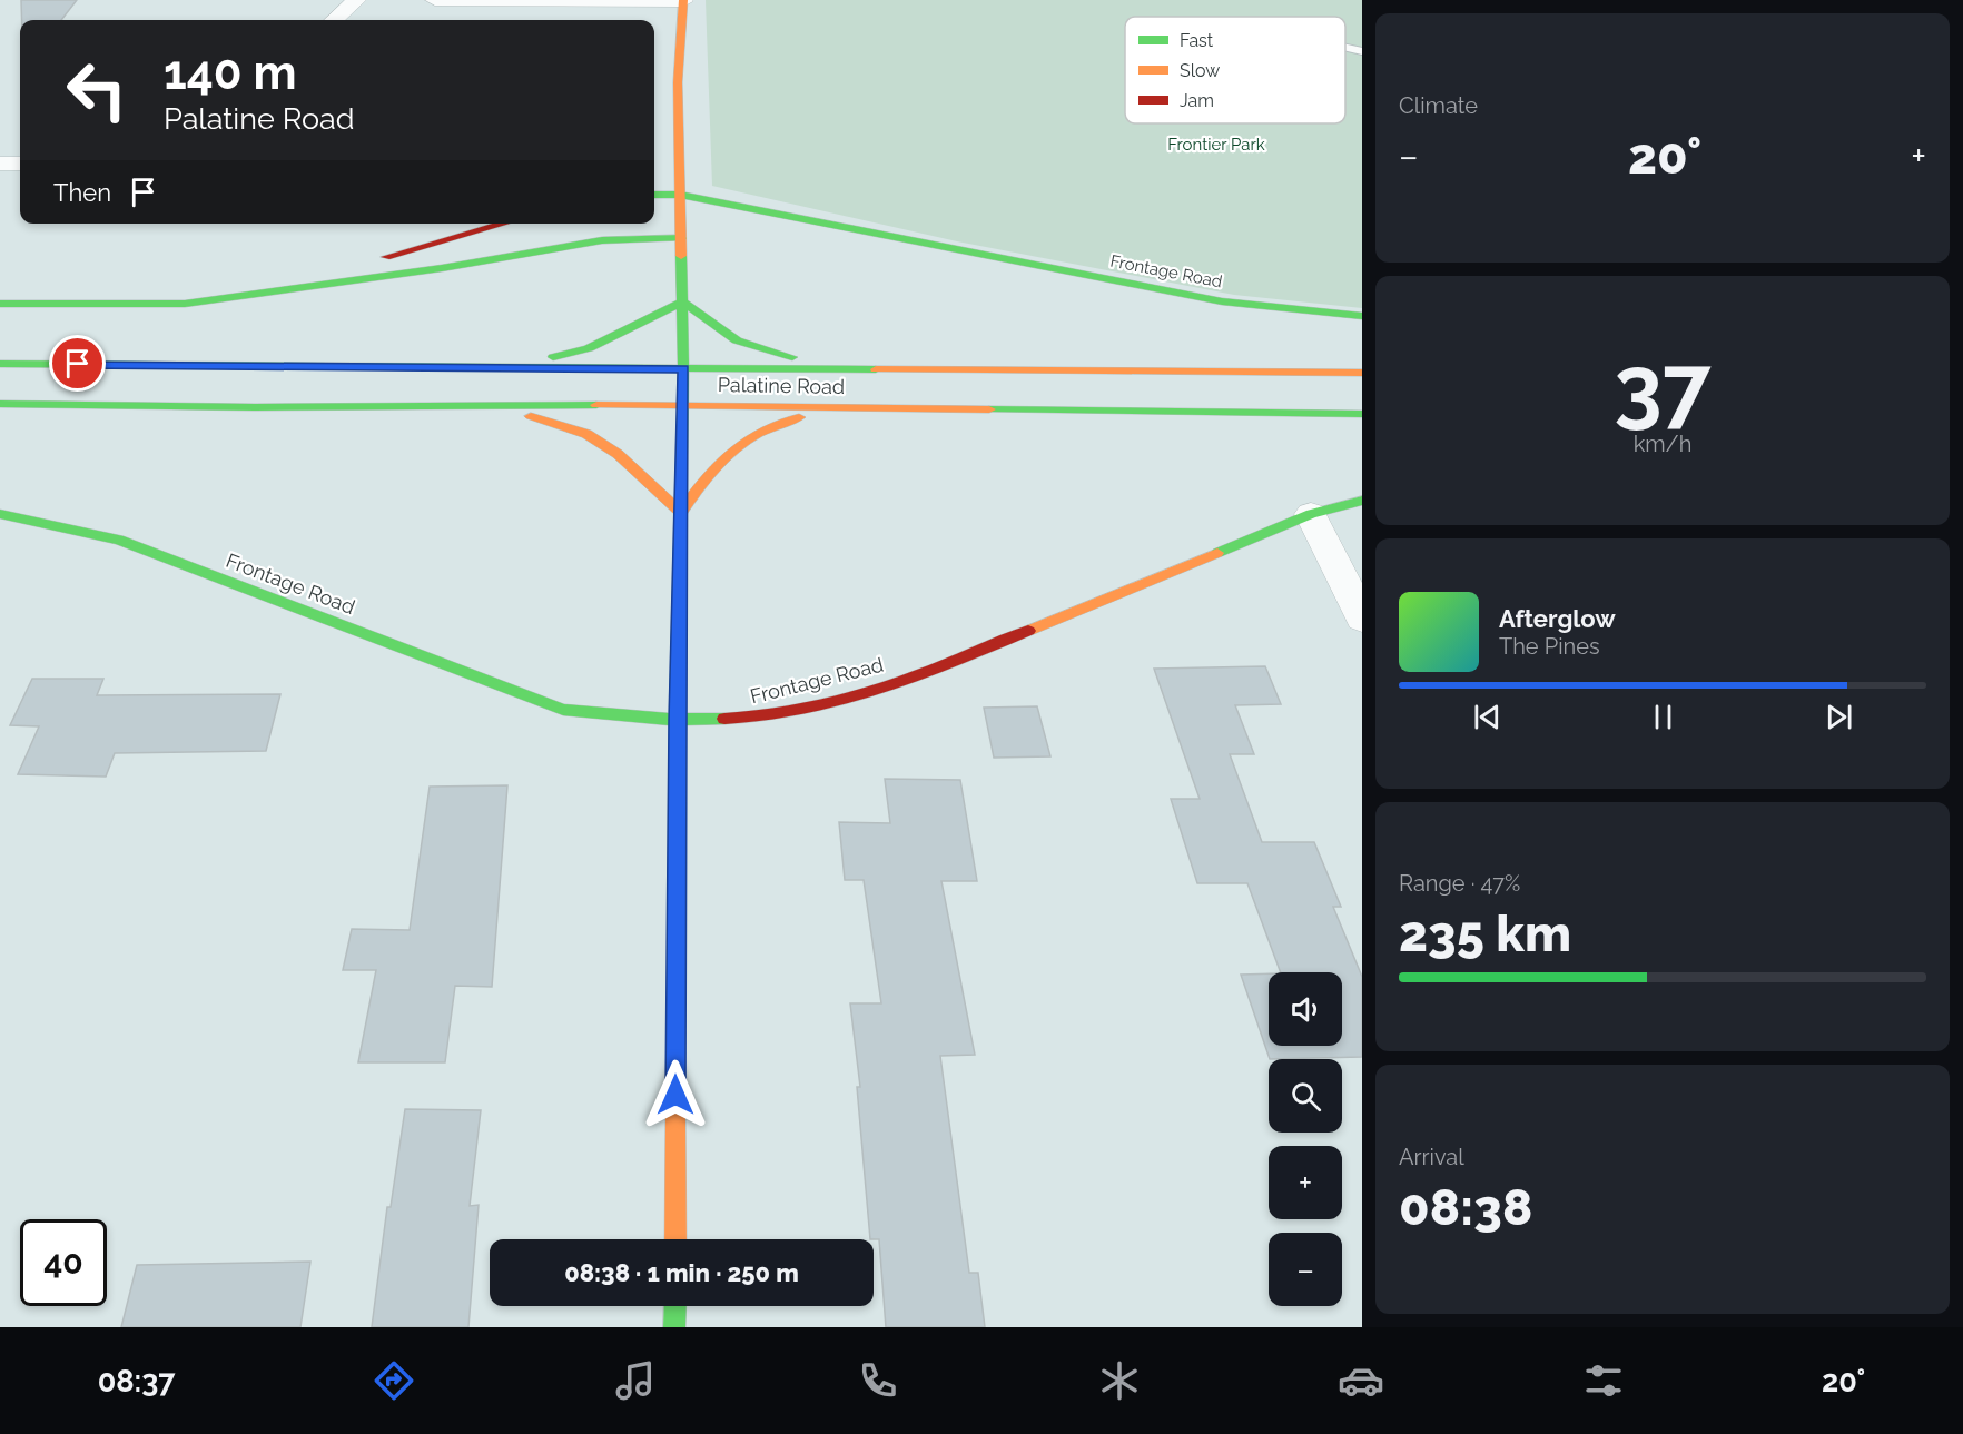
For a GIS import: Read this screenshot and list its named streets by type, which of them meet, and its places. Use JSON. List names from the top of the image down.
{
  "streets": {
    "main road": ["Frontage Road", "Palatine Road"]
  },
  "parks": ["Frontier Park"],
  "legend": ["Fast", "Slow", "Jam"],
  "page": {
    "tile": [
      "Climate",
      ["37", "km/h"],
      ["Range · 47%", "235 km"],
      ["Arrival", "08:38"]
    ],
    "turn": ["140 m", "Palatine Road"],
    "heat": ["−", "20°", "+"],
    "then": "Then",
    "song": ["Afterglow", "The Pines"],
    "map_buttons": ["+", "−"],
    "limit": "40",
    "trip": "08:38 · 1 min · 250 m",
    "tabs": ["08:37", "20°"]
  }
}
